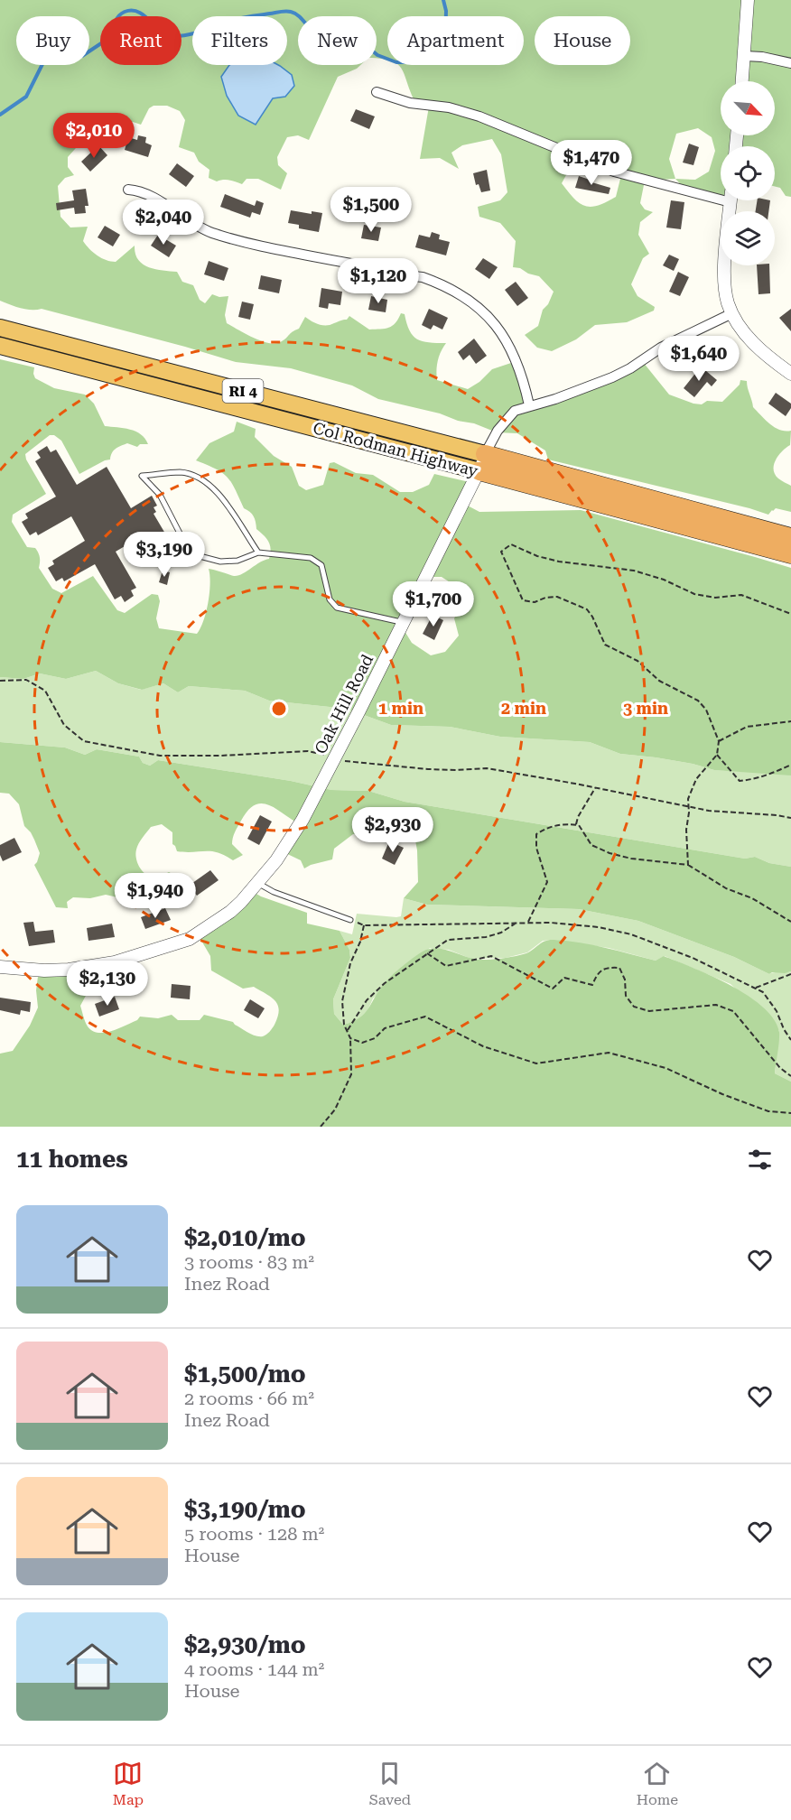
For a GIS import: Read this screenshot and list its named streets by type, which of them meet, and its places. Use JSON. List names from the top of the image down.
{
  "streets": {
    "highway": ["RI 4", "Col Rodman Highway"],
    "street": ["Oak Hill Road"]
  },
  "crossings": [
    ["Col Rodman Highway", "Oak Hill Road"]
  ],
  "north": "bottom right",
  "page": {
    "chip": [
      "Buy",
      "Rent",
      "Filters",
      "New",
      "Apartment",
      "House"
    ],
    "price": [
      "$2,010",
      "$1,470",
      "$1,500",
      "$2,040",
      "$1,120",
      "$1,640",
      "$3,190",
      "$1,700",
      "$2,930",
      "$1,940",
      "$2,130"
    ],
    "heading": "11 homes",
    "list": [
      {
        "name": "$2,010/mo",
        "note": "3 rooms · 83 m² · Inez Road"
      },
      {
        "name": "$1,500/mo",
        "note": "2 rooms · 66 m² · Inez Road"
      },
      {
        "name": "$3,190/mo",
        "note": "5 rooms · 128 m² · House"
      },
      {
        "name": "$2,930/mo",
        "note": "4 rooms · 144 m² · House"
      }
    ],
    "tabs": ["Map", "Saved", "Home"]
  },
  "rings": ["1 min", "2 min", "3 min"]
}
